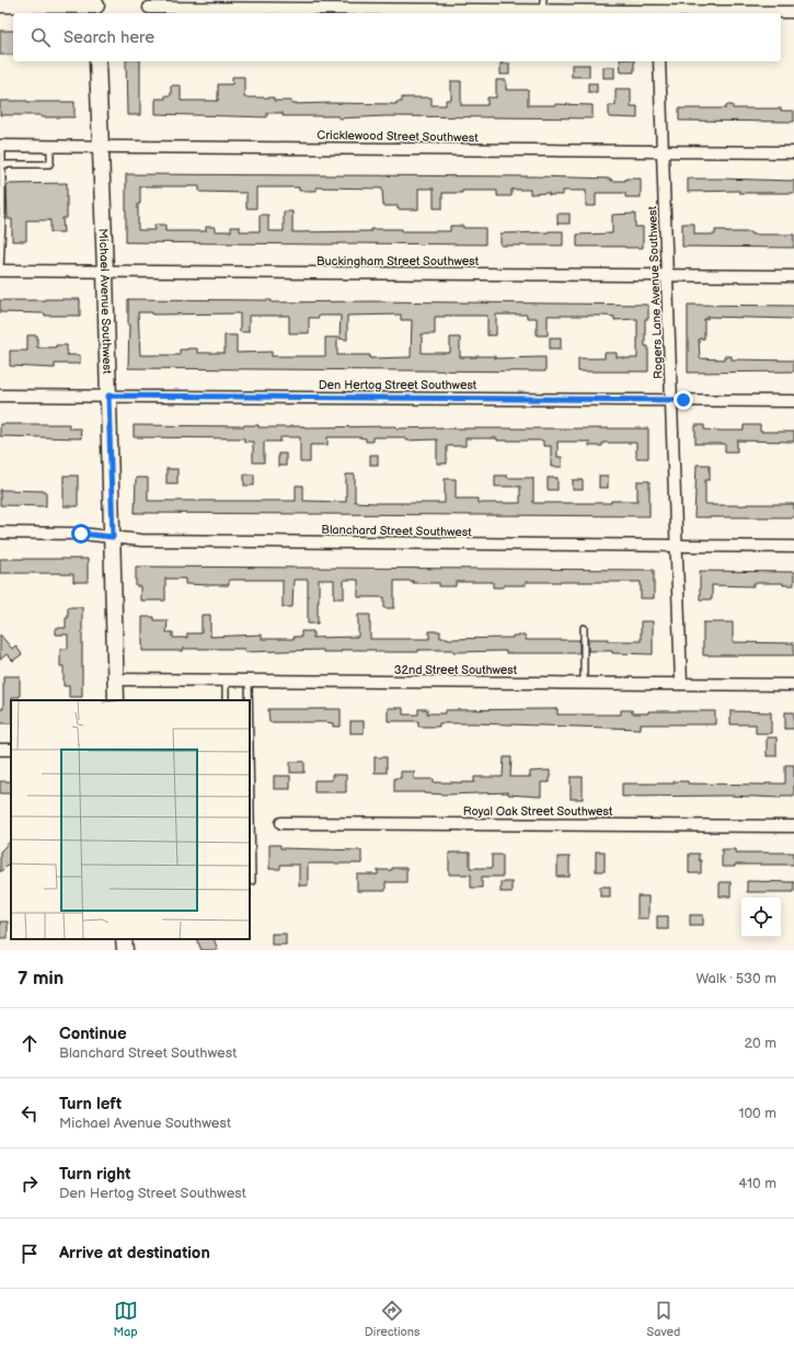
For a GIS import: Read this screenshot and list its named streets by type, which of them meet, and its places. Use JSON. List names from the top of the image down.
{
  "streets": {
    "street": [
      "Cricklewood Street Southwest",
      "Buckingham Street Southwest",
      "Rogers Lane Avenue Southwest",
      "Michael Avenue Southwest",
      "Den Hertog Street Southwest",
      "Blanchard Street Southwest",
      "32nd Street Southwest",
      "Royal Oak Street Southwest"
    ]
  },
  "crossings": [
    ["Cricklewood Street Southwest", "Rogers Lane Avenue Southwest"],
    ["Cricklewood Street Southwest", "Michael Avenue Southwest"],
    ["Buckingham Street Southwest", "Rogers Lane Avenue Southwest"],
    ["Buckingham Street Southwest", "Michael Avenue Southwest"],
    ["Rogers Lane Avenue Southwest", "Den Hertog Street Southwest"],
    ["Rogers Lane Avenue Southwest", "Blanchard Street Southwest"],
    ["Rogers Lane Avenue Southwest", "32nd Street Southwest"],
    ["Michael Avenue Southwest", "Den Hertog Street Southwest"],
    ["Michael Avenue Southwest", "Blanchard Street Southwest"],
    ["Michael Avenue Southwest", "32nd Street Southwest"]
  ],
  "page": {
    "search": "Search here",
    "heading": ["7 min", "Walk · 530 m"],
    "list": [
      ["Continue", "Blanchard Street Southwest", "20 m"],
      ["Turn left", "Michael Avenue Southwest", "100 m"],
      ["Turn right", "Den Hertog Street Southwest", "410 m"],
      "Arrive at destination"
    ],
    "nav": ["Map", "Directions", "Saved"]
  }
}
